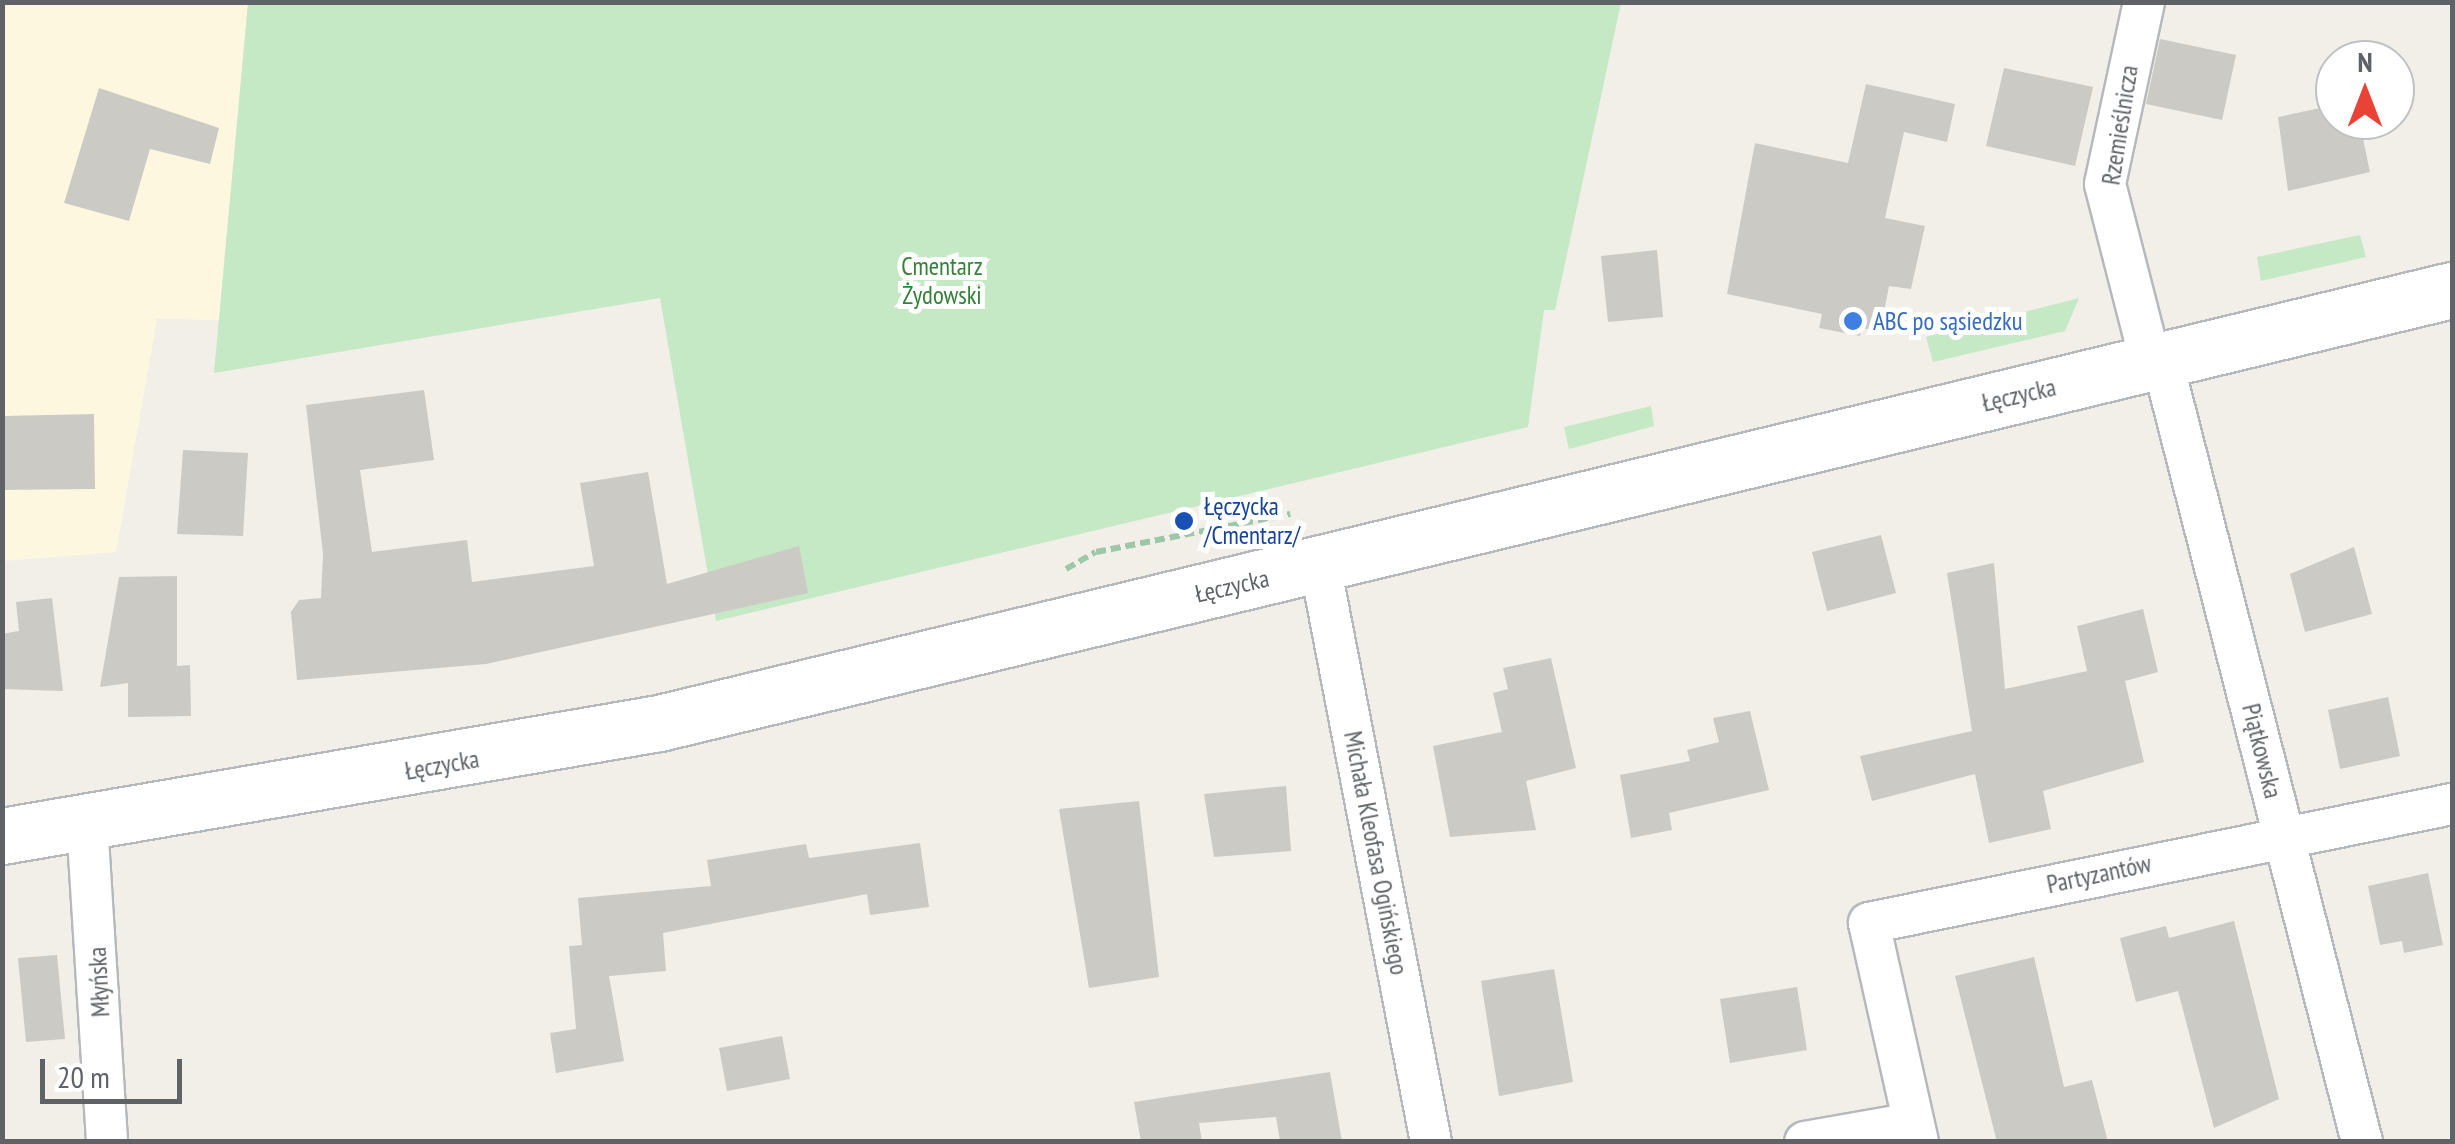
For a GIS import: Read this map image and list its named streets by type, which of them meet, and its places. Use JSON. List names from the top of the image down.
{
  "streets": {
    "main road": ["Łęczycka"],
    "street": [
      "Rzemieślnicza",
      "Piątkowska",
      "Michała Kleofasa Ogińskiego",
      "Partyzantów",
      "Młyńska"
    ]
  },
  "crossings": [
    ["Rzemieślnicza", "Łęczycka"],
    ["Rzemieślnicza", "Piątkowska"],
    ["Łęczycka", "Piątkowska"],
    ["Łęczycka", "Michała Kleofasa Ogińskiego"],
    ["Łęczycka", "Młyńska"],
    ["Piątkowska", "Partyzantów"]
  ],
  "parks": ["Cmentarz Żydowski"],
  "places": ["ABC po sąsiedzku", "Łęczycka /Cmentarz/"],
  "scale_bar": "20 m",
  "north": "top"
}
